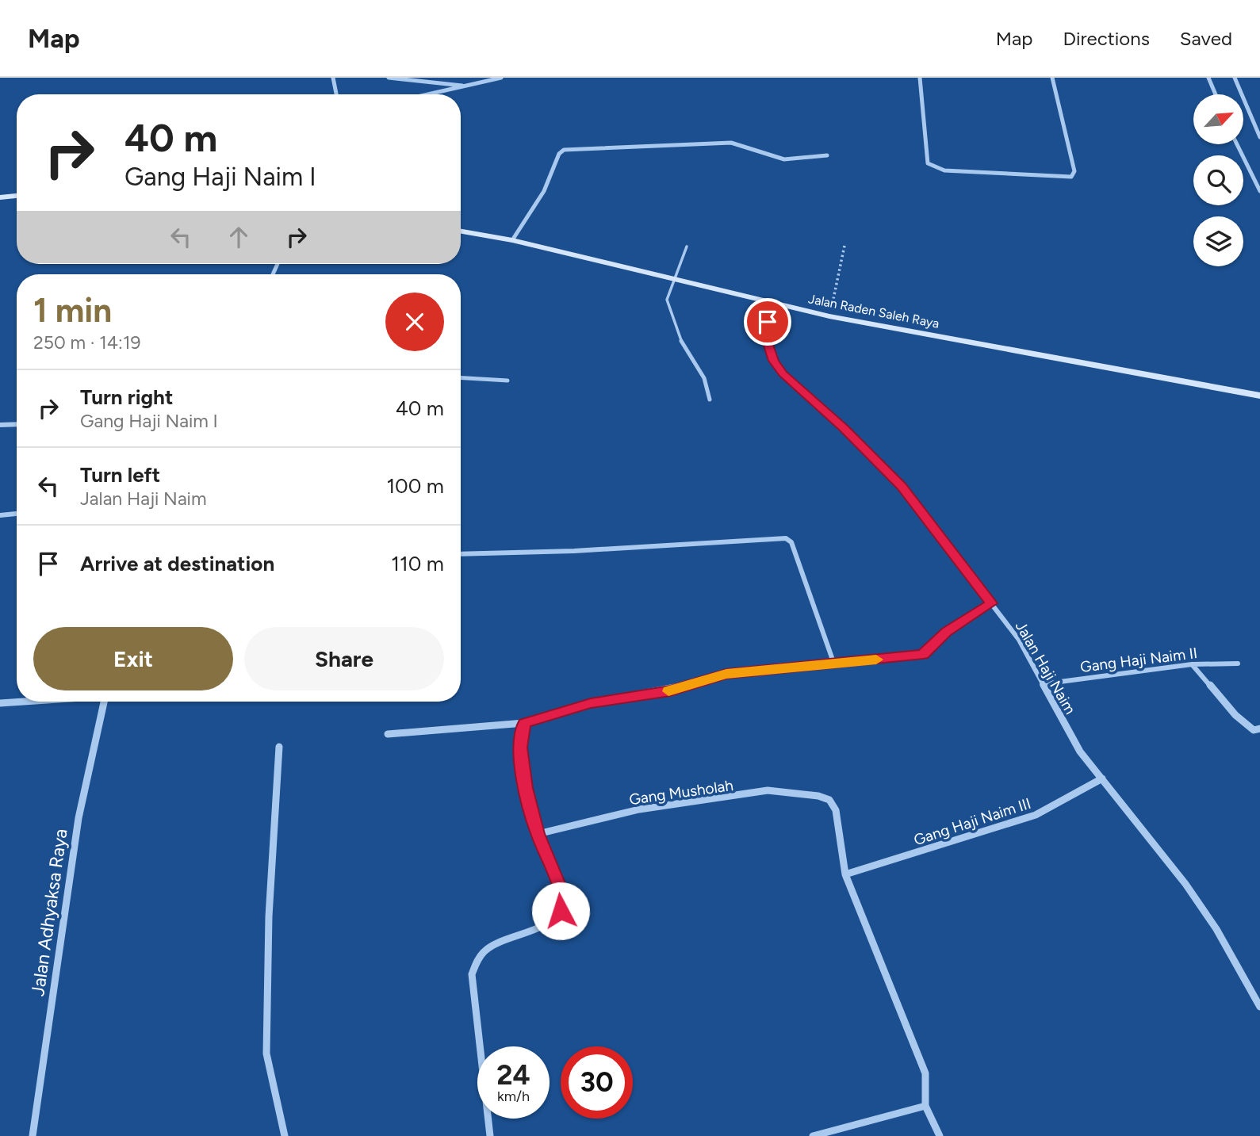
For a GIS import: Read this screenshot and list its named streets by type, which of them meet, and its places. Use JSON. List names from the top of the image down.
{
  "streets": {
    "main road": ["Jalan Raden Saleh Raya"],
    "street": [
      "Gang Haji Naim II",
      "Jalan Haji Naim",
      "Gang Musholah",
      "Gang Haji Naim III",
      "Jalan Adhyaksa Raya"
    ]
  },
  "crossings": [
    ["Jalan Raden Saleh Raya", "Jalan Haji Naim"],
    ["Gang Haji Naim II", "Jalan Haji Naim"],
    ["Jalan Haji Naim", "Gang Haji Naim III"],
    ["Gang Musholah", "Gang Haji Naim III"]
  ],
  "north": "top right",
  "page": {
    "header": "Map",
    "nav": ["Map", "Directions", "Saved"],
    "turn": ["40 m", "Gang Haji Naim I"],
    "heading": ["1 min", "250 m · 14:19"],
    "list": [
      {
        "name": "Turn right",
        "note": "Gang Haji Naim I",
        "value": "40 m"
      },
      {
        "name": "Turn left",
        "note": "Jalan Haji Naim",
        "value": "100 m"
      },
      {
        "name": "Arrive at destination",
        "value": "110 m"
      }
    ],
    "buttons": ["Exit", "Share"],
    "speed": "24 km/h",
    "limit": "30"
  }
}
